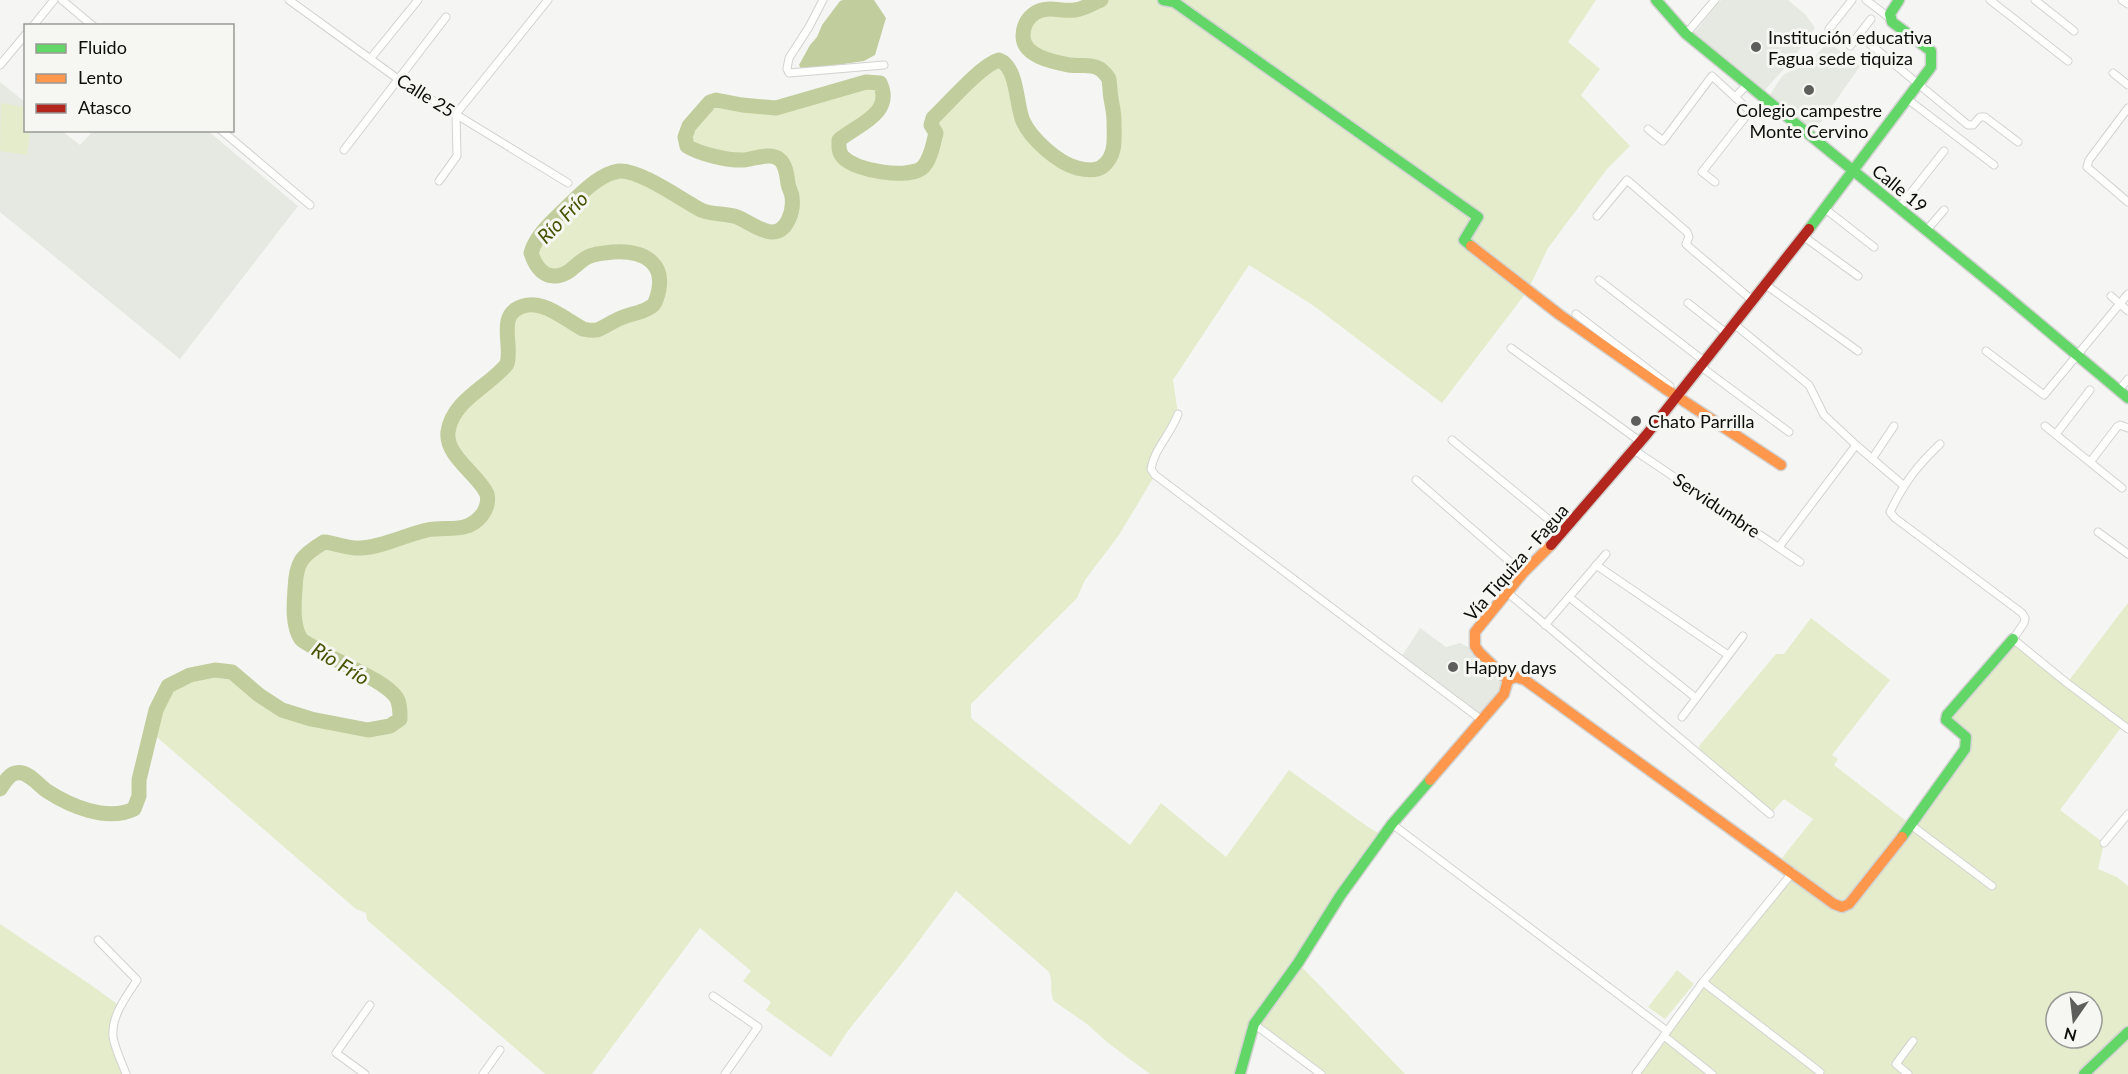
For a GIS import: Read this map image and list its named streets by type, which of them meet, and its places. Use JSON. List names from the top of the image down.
{
  "streets": {
    "street": [
      "Calle 25",
      "Calle 19",
      "Servidumbre",
      "Vía Tiquiza - Fagua"
    ]
  },
  "crossings": [
    ["Calle 19", "Vía Tiquiza - Fagua"],
    ["Servidumbre", "Vía Tiquiza - Fagua"]
  ],
  "water": ["Río Frío"],
  "places": [
    "Institución educativa Fagua sede tiquiza",
    "Colegio campestre Monte Cervino",
    "Chato Parrilla",
    "Happy days"
  ],
  "legend": ["Fluido", "Lento", "Atasco"],
  "north": "bottom"
}
